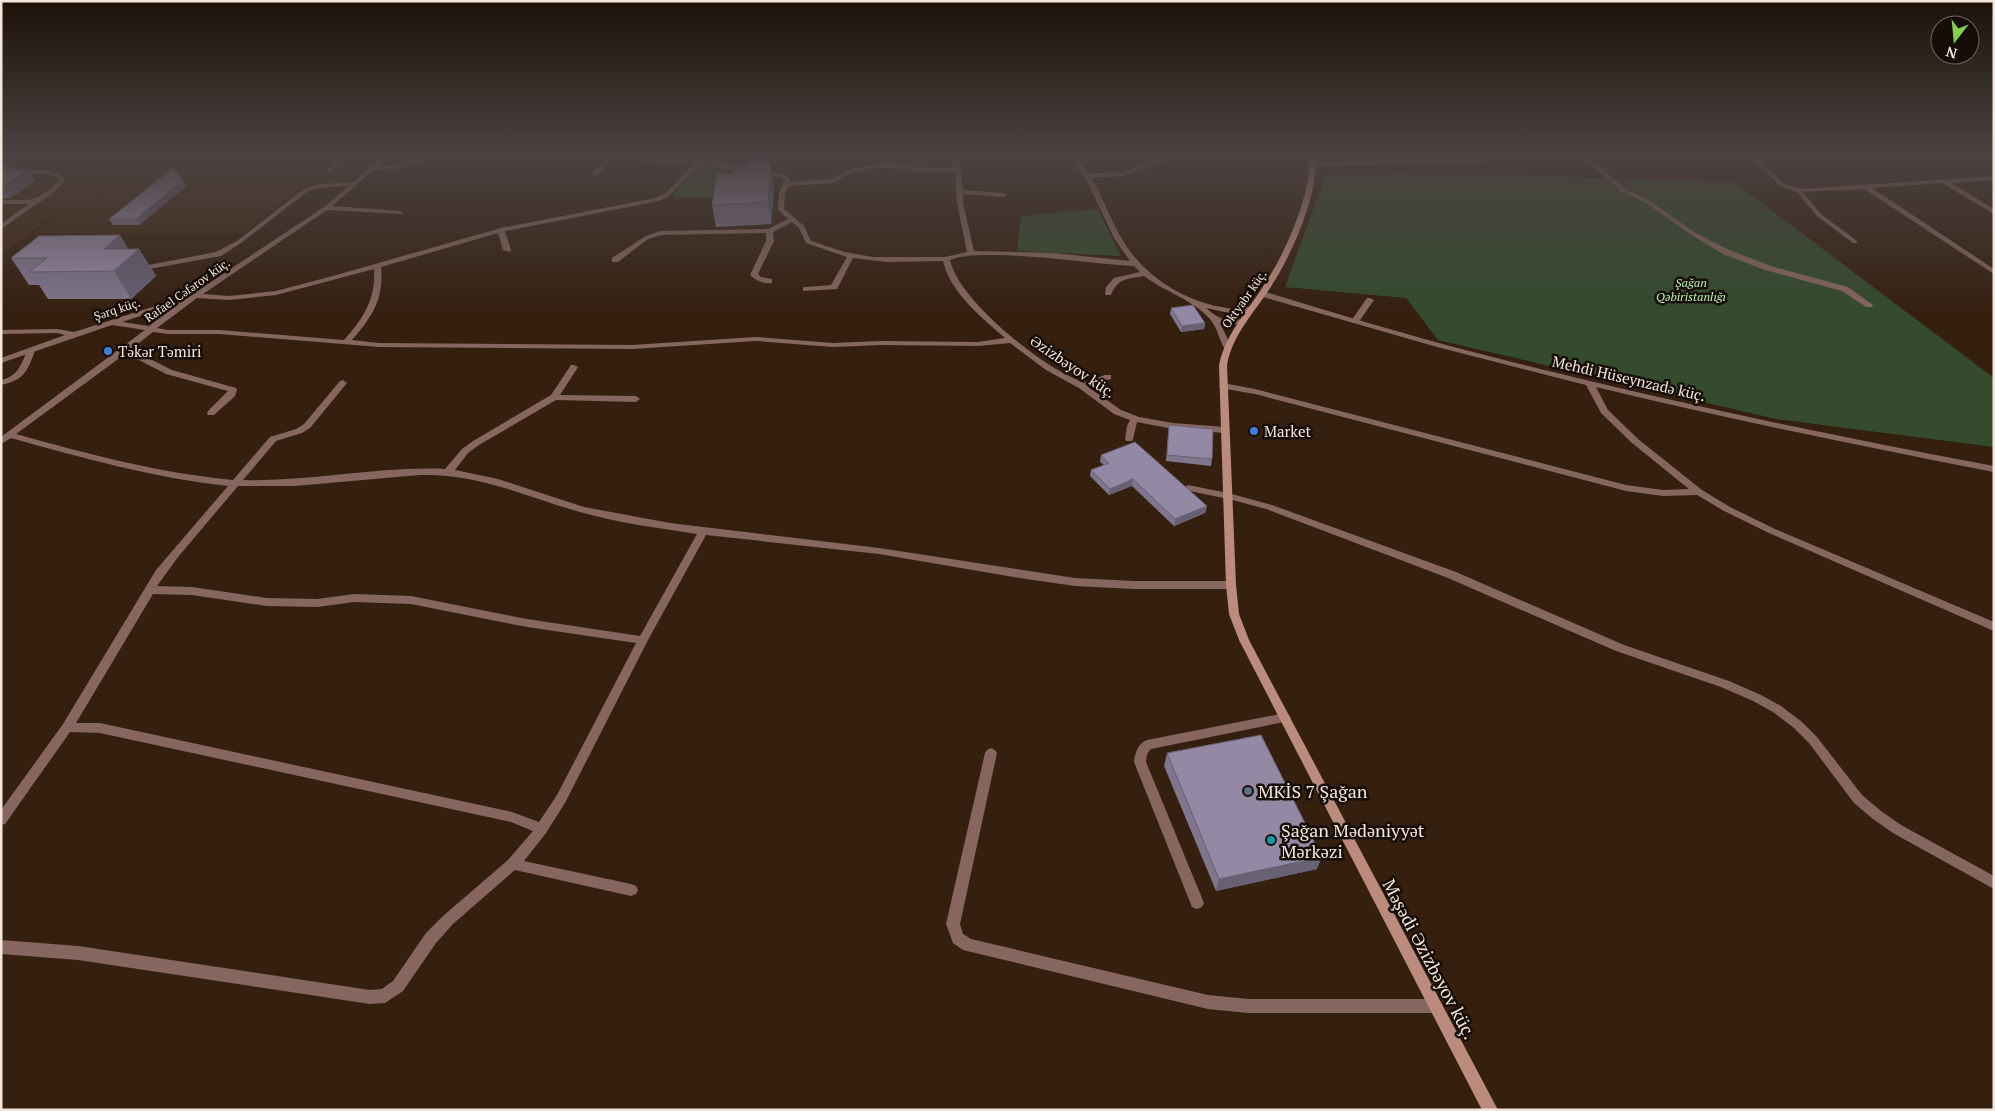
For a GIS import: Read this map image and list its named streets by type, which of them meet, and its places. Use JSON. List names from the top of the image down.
{
  "streets": {
    "street": [
      "Rafael Cəfərov küç.",
      "Oktyabr küç.",
      "Şərq küç.",
      "Əzizbəyov küç.",
      "Mehdi Hüseynzadə küç.",
      "Məşədi Əzizbəyov küç."
    ]
  },
  "crossings": [
    ["Rafael Cəfərov küç.", "Şərq küç."],
    ["Oktyabr küç.", "Əzizbəyov küç."],
    ["Oktyabr küç.", "Mehdi Hüseynzadə küç."],
    ["Oktyabr küç.", "Məşədi Əzizbəyov küç."],
    ["Əzizbəyov küç.", "Məşədi Əzizbəyov küç."]
  ],
  "parks": ["Şağan Qəbiristanlığı"],
  "places": [
    "Təkər Təmiri",
    "Market",
    "MKİS 7 Şağan",
    "Şağan Mədəniyyət Mərkəzi"
  ],
  "north": "bottom"
}
